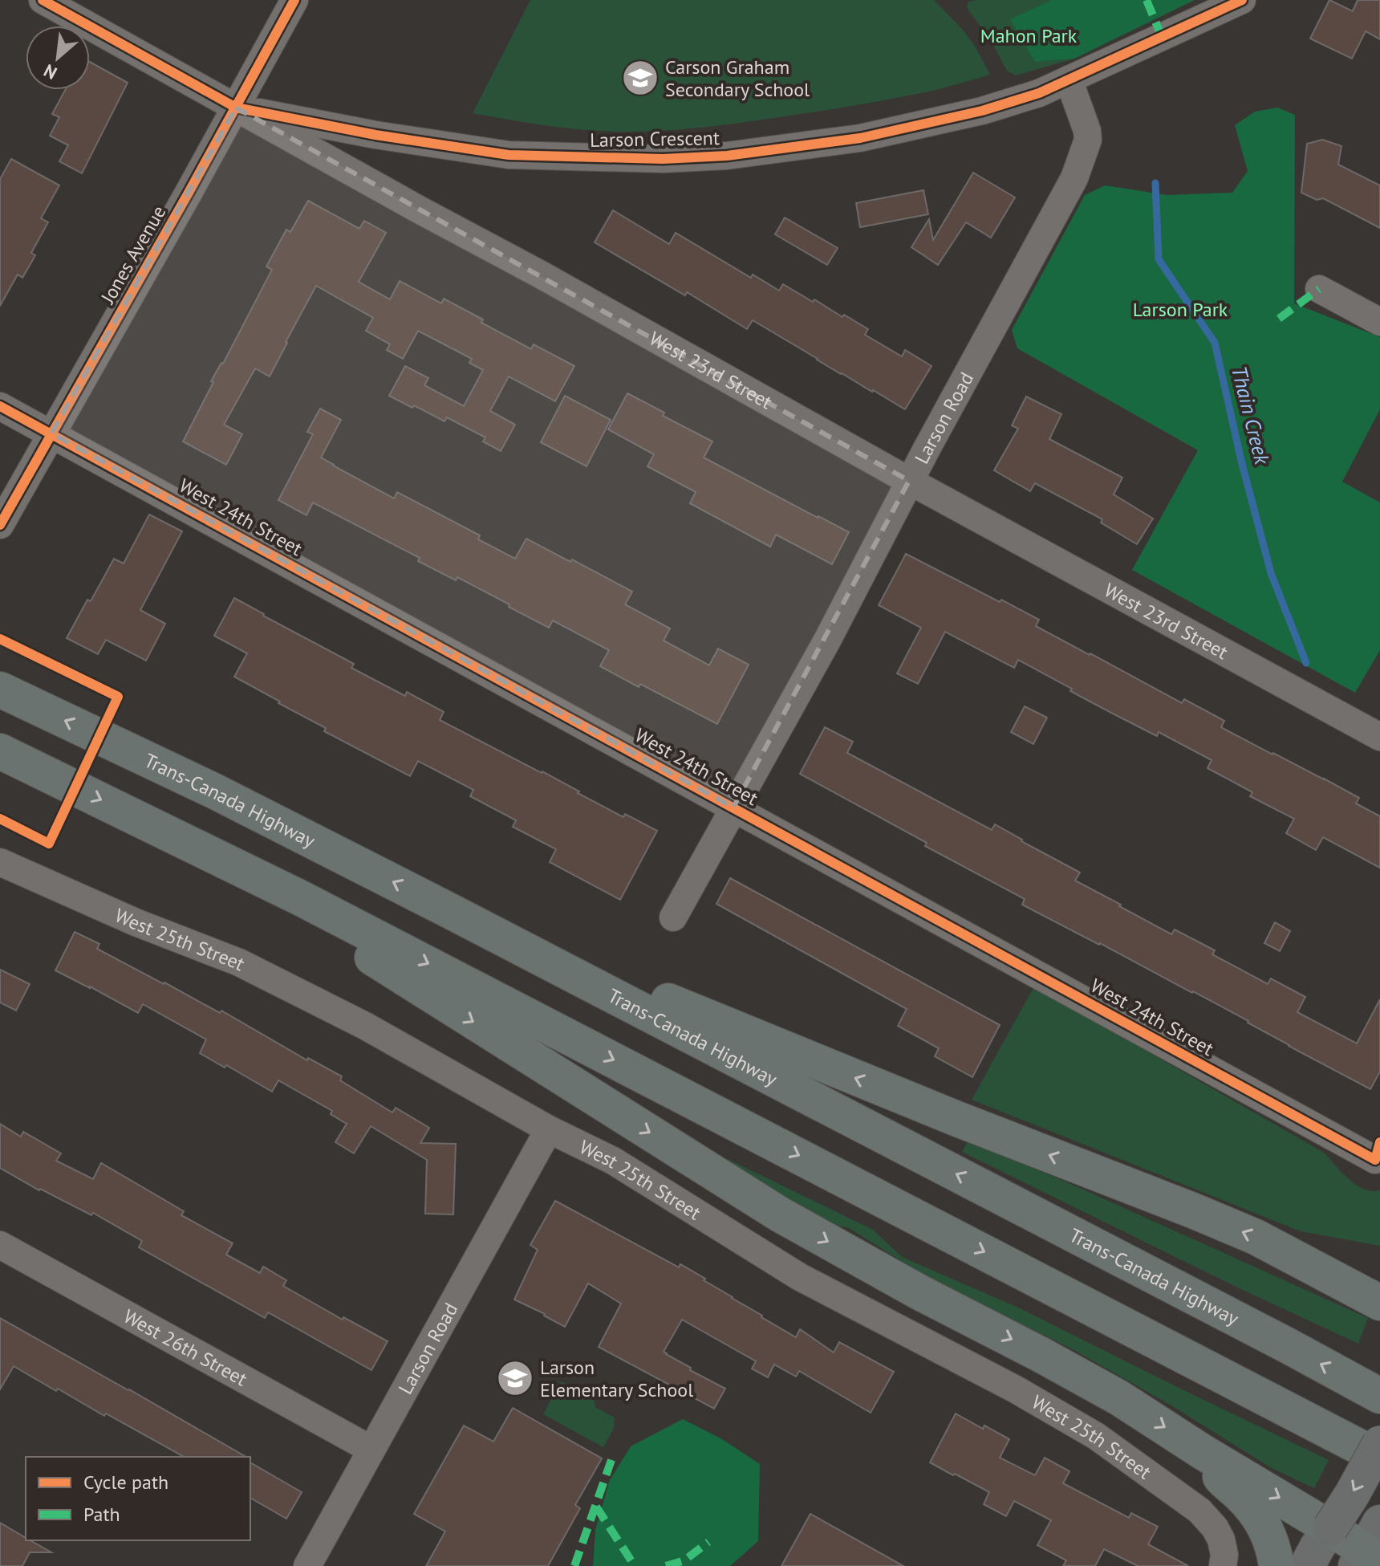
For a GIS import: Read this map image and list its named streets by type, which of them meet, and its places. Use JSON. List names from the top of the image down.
{
  "streets": {
    "highway": ["Trans-Canada Highway"],
    "street": [
      "Larson Crescent",
      "Jones Avenue",
      "West 23rd Street",
      "Larson Road",
      "West 24th Street",
      "West 25th Street",
      "West 26th Street"
    ]
  },
  "crossings": [
    ["Larson Crescent", "Jones Avenue"],
    ["Larson Crescent", "West 23rd Street"],
    ["Larson Crescent", "Larson Road"],
    ["Jones Avenue", "West 23rd Street"],
    ["Jones Avenue", "West 24th Street"],
    ["West 23rd Street", "Larson Road"],
    ["Larson Road", "West 24th Street"],
    ["Larson Road", "West 25th Street"],
    ["Larson Road", "West 26th Street"]
  ],
  "water": ["Thain Creek"],
  "parks": ["Mahon Park", "Larson Park"],
  "places": {
    "school or university": ["Carson Graham Secondary School", "Larson Elementary School"]
  },
  "legend": ["Cycle path", "Path"],
  "north": "bottom left"
}
